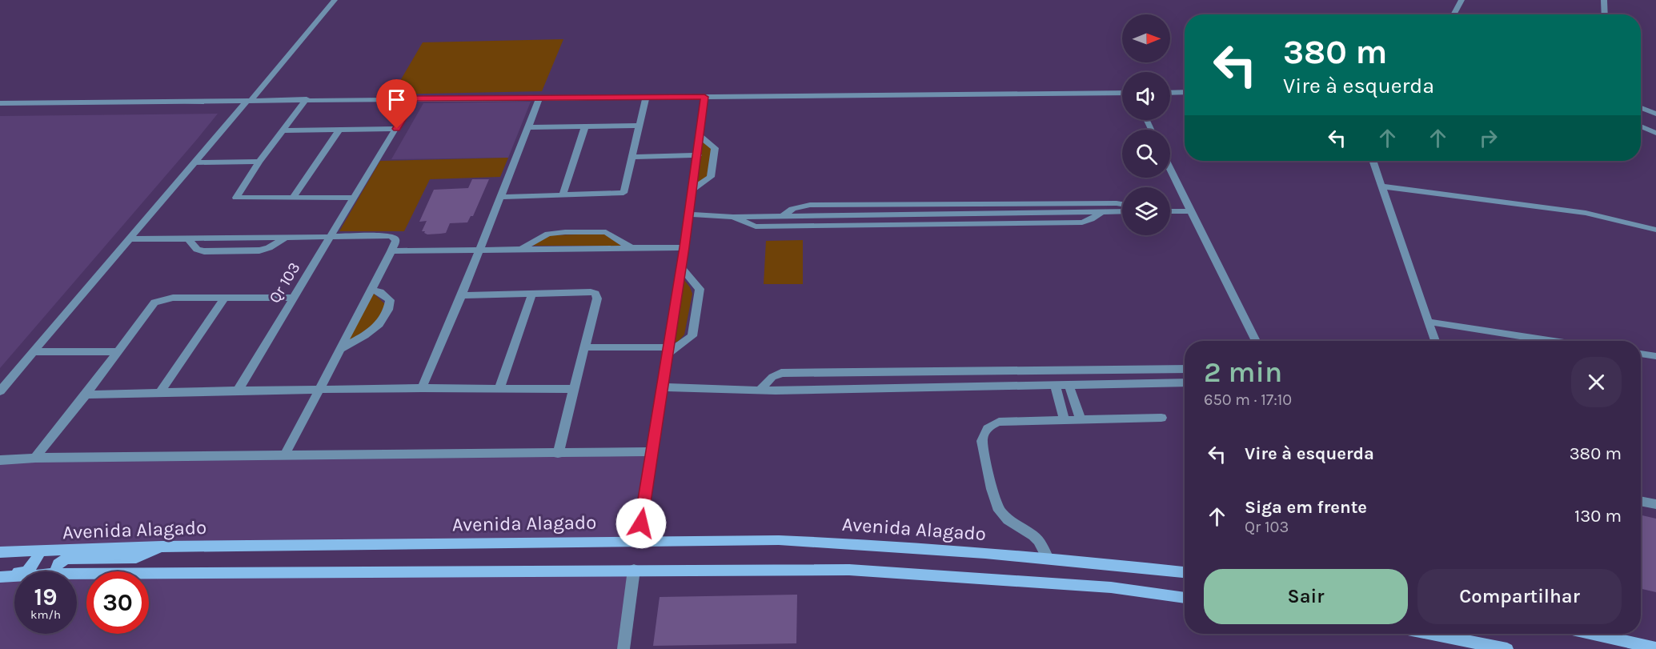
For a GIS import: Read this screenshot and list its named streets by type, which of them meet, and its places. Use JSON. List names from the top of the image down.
{
  "streets": {
    "main road": ["Avenida Alagado"],
    "street": ["Qr 103"]
  },
  "north": "right",
  "page": {
    "turn": ["380 m", "Vire à esquerda"],
    "heading": ["2 min", "650 m · 17:10"],
    "list": [
      {
        "name": "Vire à esquerda",
        "value": "380 m"
      },
      {
        "name": "Siga em frente",
        "note": "Qr 103",
        "value": "130 m"
      }
    ],
    "buttons": ["Sair", "Compartilhar"],
    "speed": "19 km/h",
    "limit": "30"
  }
}
